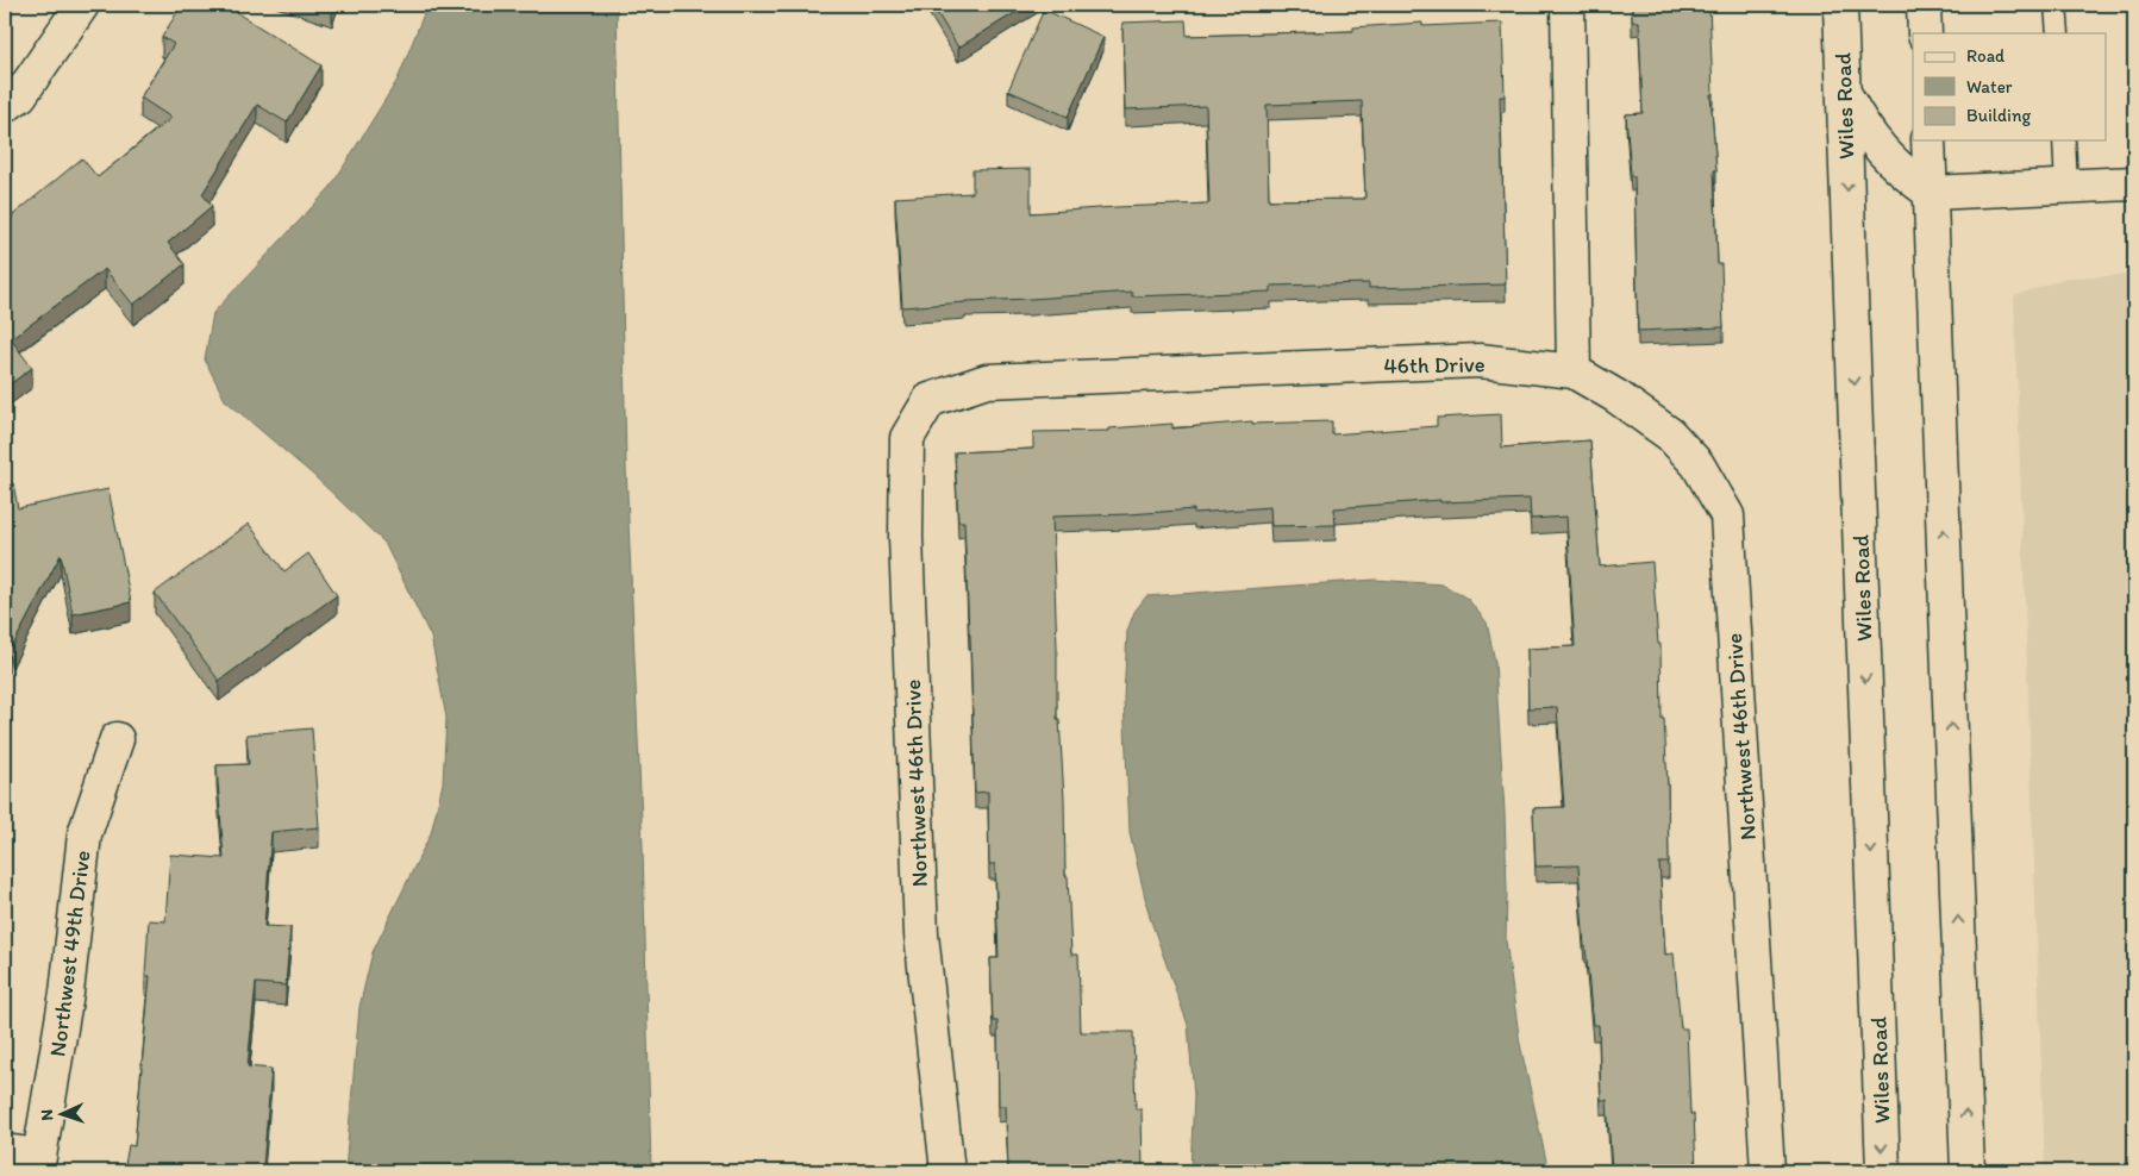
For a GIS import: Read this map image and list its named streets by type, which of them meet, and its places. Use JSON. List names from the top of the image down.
{
  "streets": {
    "street": [
      "Wiles Road",
      "46th Drive",
      "Northwest 46th Drive",
      "Northwest 49th Drive"
    ]
  },
  "crossings": [
    ["46th Drive", "Northwest 46th Drive"]
  ],
  "legend": ["Road", "Water", "Building"],
  "north": "left"
}
